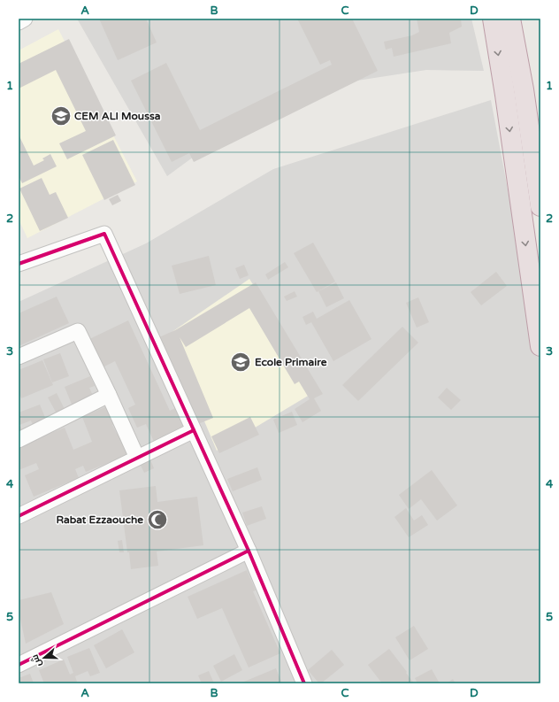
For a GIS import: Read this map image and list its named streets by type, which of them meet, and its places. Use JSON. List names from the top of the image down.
{
  "places": {
    "school or university": ["CEM ALI Moussa", "Ecole Primaire"],
    "mosque": ["Rabat Ezzaouche"]
  },
  "north": "left",
  "grid": {
    "columns": [
      "A",
      "B",
      "C",
      "D"
    ],
    "rows": [
      "1",
      "2",
      "3",
      "4",
      "5"
    ]
  }
}
